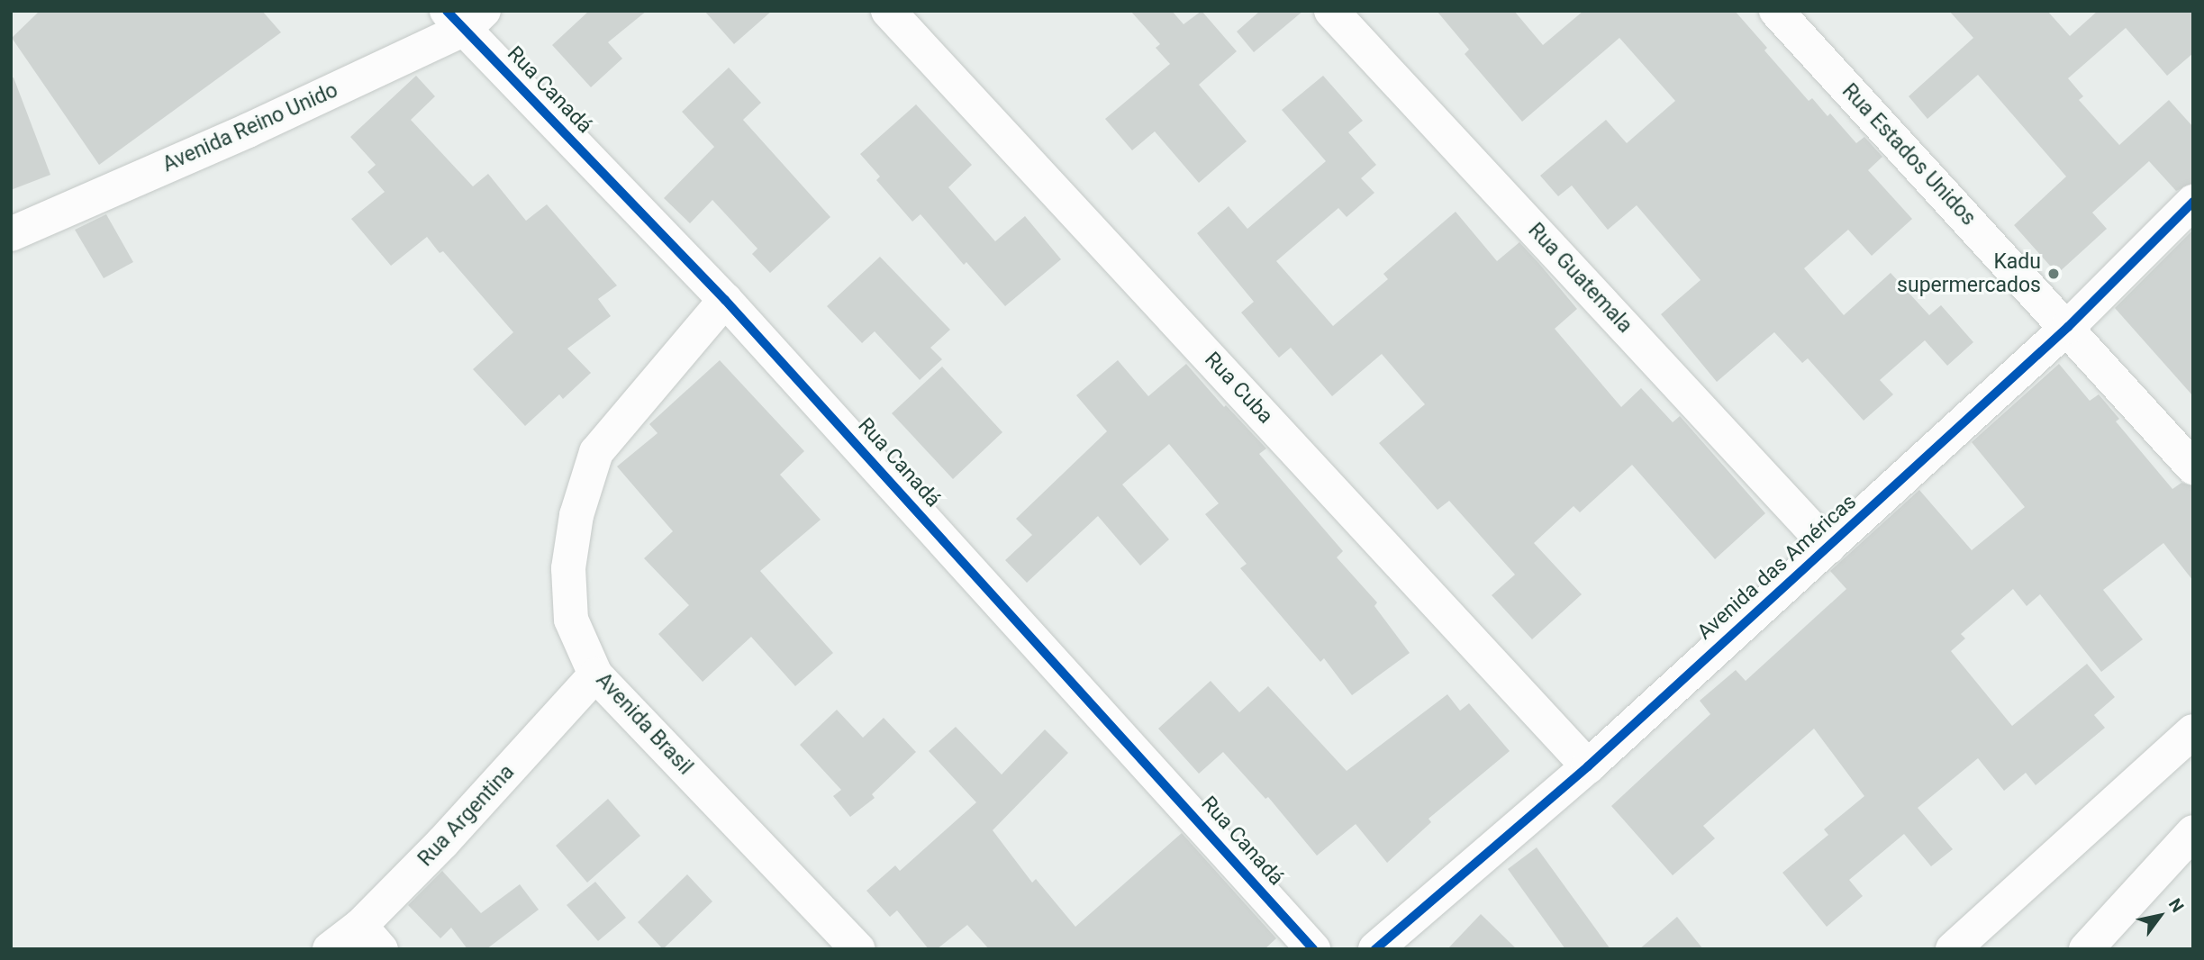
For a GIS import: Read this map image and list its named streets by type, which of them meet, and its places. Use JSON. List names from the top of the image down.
{
  "streets": {
    "street": [
      "Rua Canadá",
      "Avenida Reino Unido",
      "Rua Estados Unidos",
      "Rua Guatemala",
      "Rua Cuba",
      "Avenida das Américas",
      "Avenida Brasil",
      "Rua Argentina"
    ]
  },
  "crossings": [
    ["Rua Canadá", "Avenida Reino Unido"],
    ["Rua Canadá", "Avenida Brasil"],
    ["Rua Estados Unidos", "Avenida das Américas"],
    ["Rua Guatemala", "Avenida das Américas"],
    ["Rua Cuba", "Avenida das Américas"],
    ["Avenida Brasil", "Rua Argentina"]
  ],
  "places": ["Kadu supermercados"],
  "north": "top right"
}
